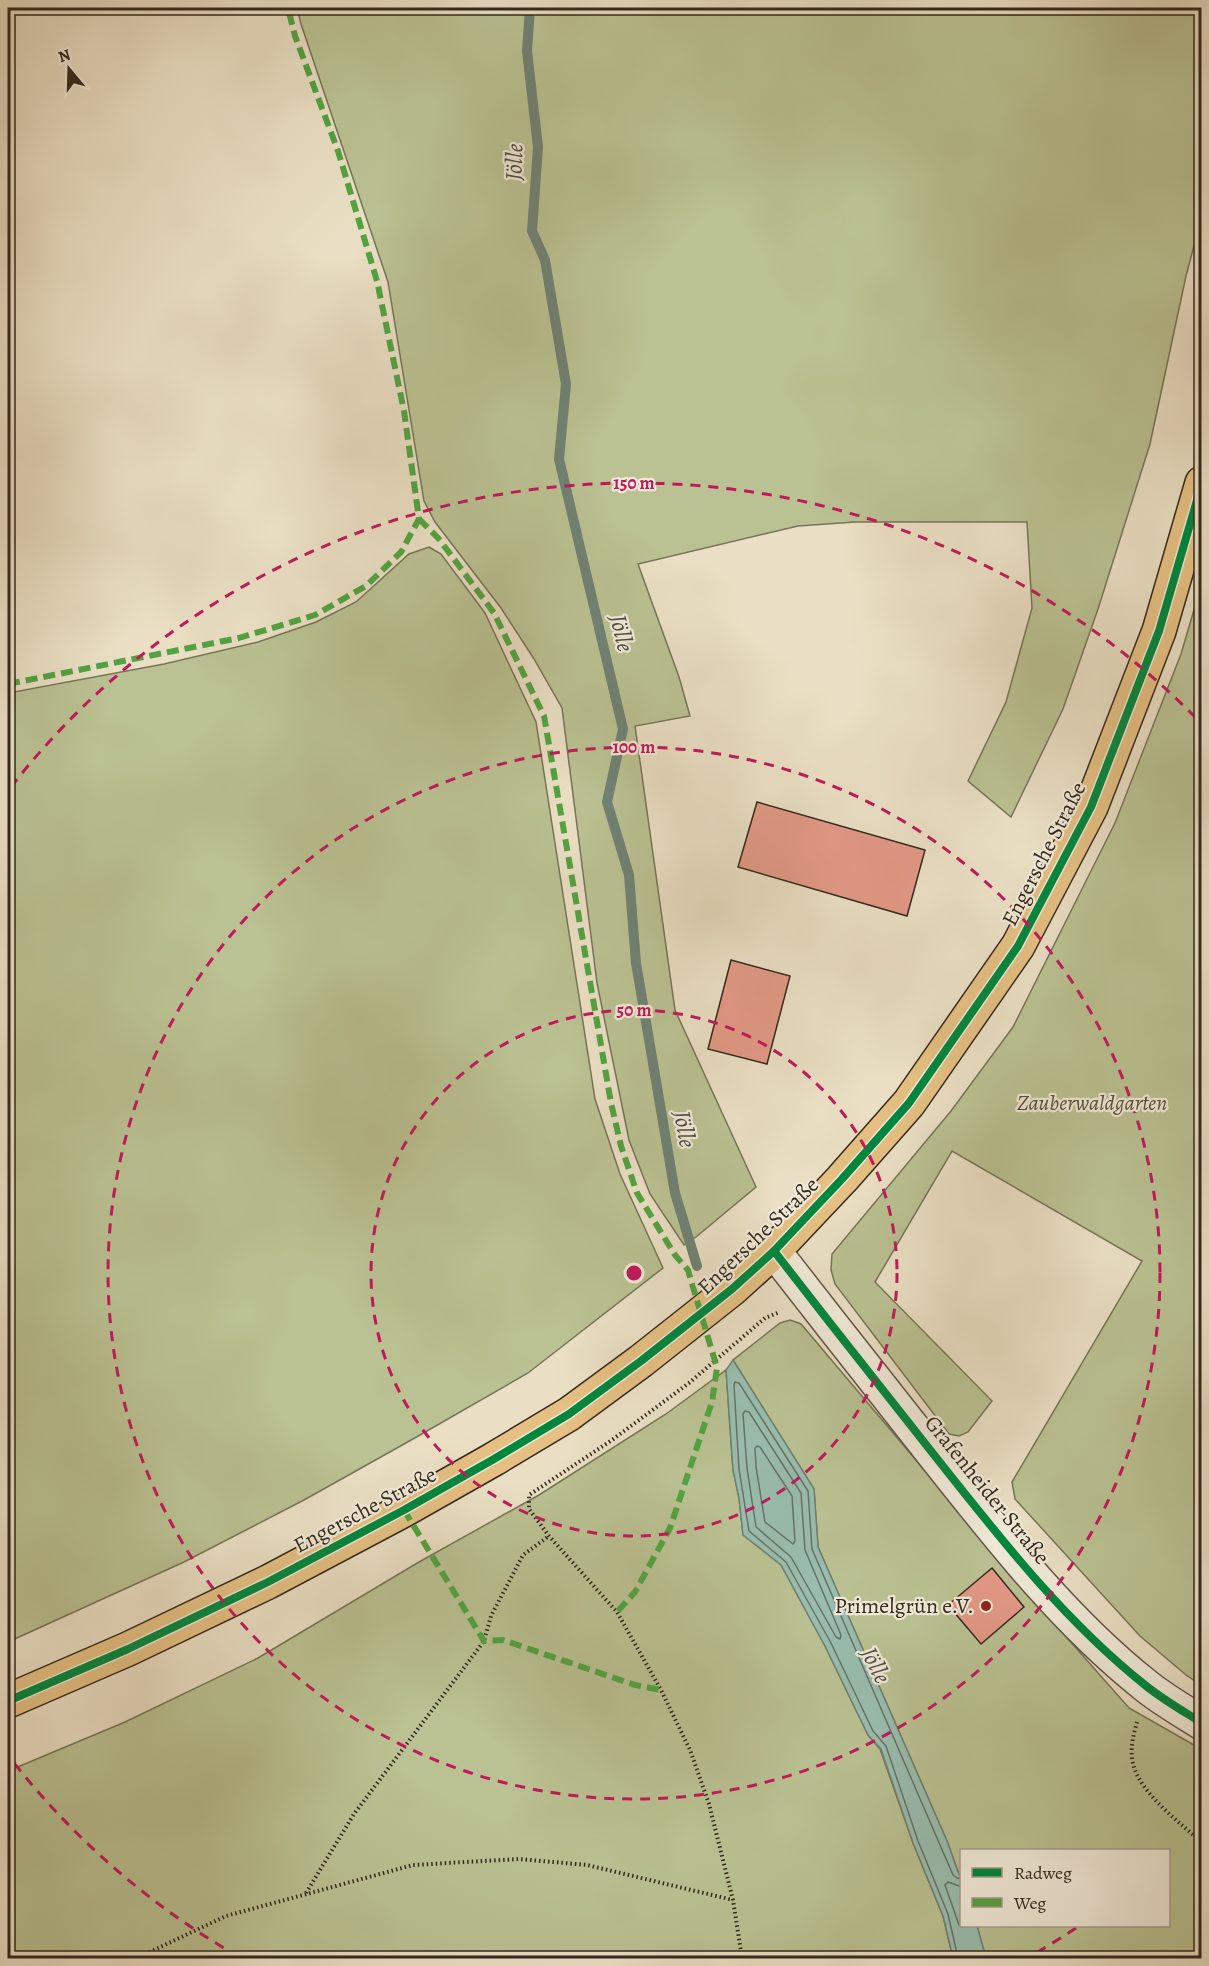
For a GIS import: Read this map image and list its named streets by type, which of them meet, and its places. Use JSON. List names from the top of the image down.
{
  "streets": {
    "main road": ["Engersche Straße"],
    "street": ["Grafenheider Straße"]
  },
  "crossings": [
    ["Engersche Straße", "Grafenheider Straße"]
  ],
  "water": ["Jölle"],
  "parks": ["Zauberwaldgarten"],
  "places": ["Primelgrün e.V."],
  "legend": ["Radweg", "Weg"],
  "north": "top",
  "rings": ["150 m", "100 m", "50 m"]
}
